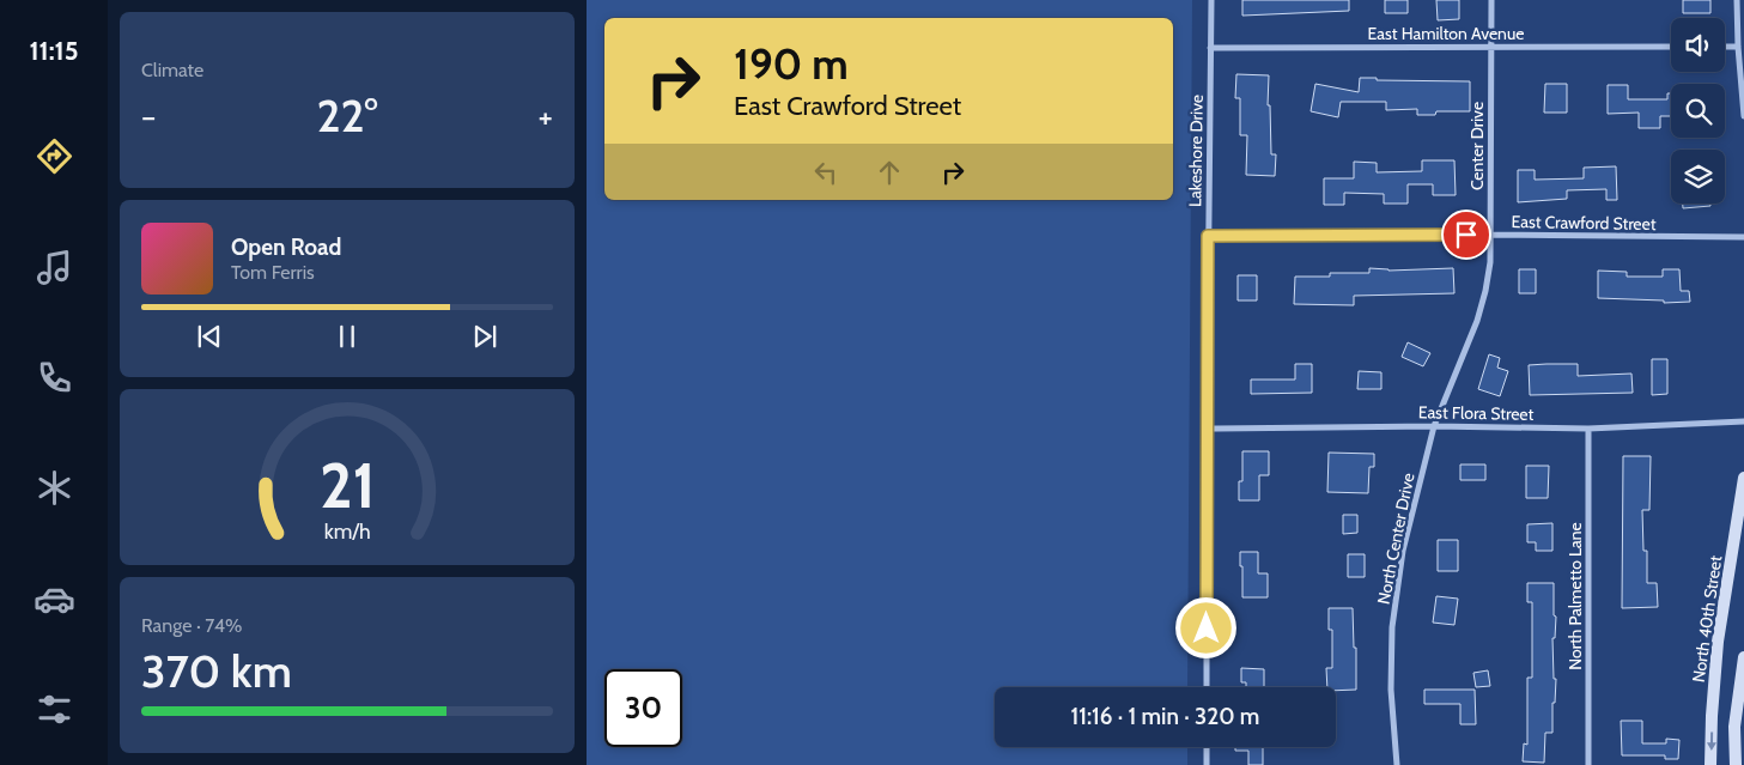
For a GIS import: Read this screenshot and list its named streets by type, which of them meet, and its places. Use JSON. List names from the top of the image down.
{
  "streets": {
    "main road": ["North 40th Street"],
    "street": [
      "East Hamilton Avenue",
      "Center Drive",
      "Lakeshore Drive",
      "East Crawford Street",
      "East Flora Street",
      "North Center Drive",
      "North Palmetto Lane"
    ]
  },
  "crossings": [
    ["East Hamilton Avenue", "Center Drive"],
    ["East Hamilton Avenue", "Lakeshore Drive"],
    ["Center Drive", "East Crawford Street"],
    ["Center Drive", "East Flora Street"],
    ["Center Drive", "North Center Drive"],
    ["Lakeshore Drive", "East Crawford Street"],
    ["Lakeshore Drive", "East Flora Street"],
    ["East Flora Street", "North Center Drive"],
    ["East Flora Street", "North Palmetto Lane"]
  ],
  "page": {
    "tabs": "11:15",
    "tile": [
      "Climate",
      ["Range · 74%", "370 km"]
    ],
    "turn": ["190 m", "East Crawford Street"],
    "heat": ["−", "22°", "+"],
    "song": ["Open Road", "Tom Ferris"],
    "limit": "30",
    "trip": "11:16 · 1 min · 320 m",
    "gauge": ["21", "km/h"]
  }
}
